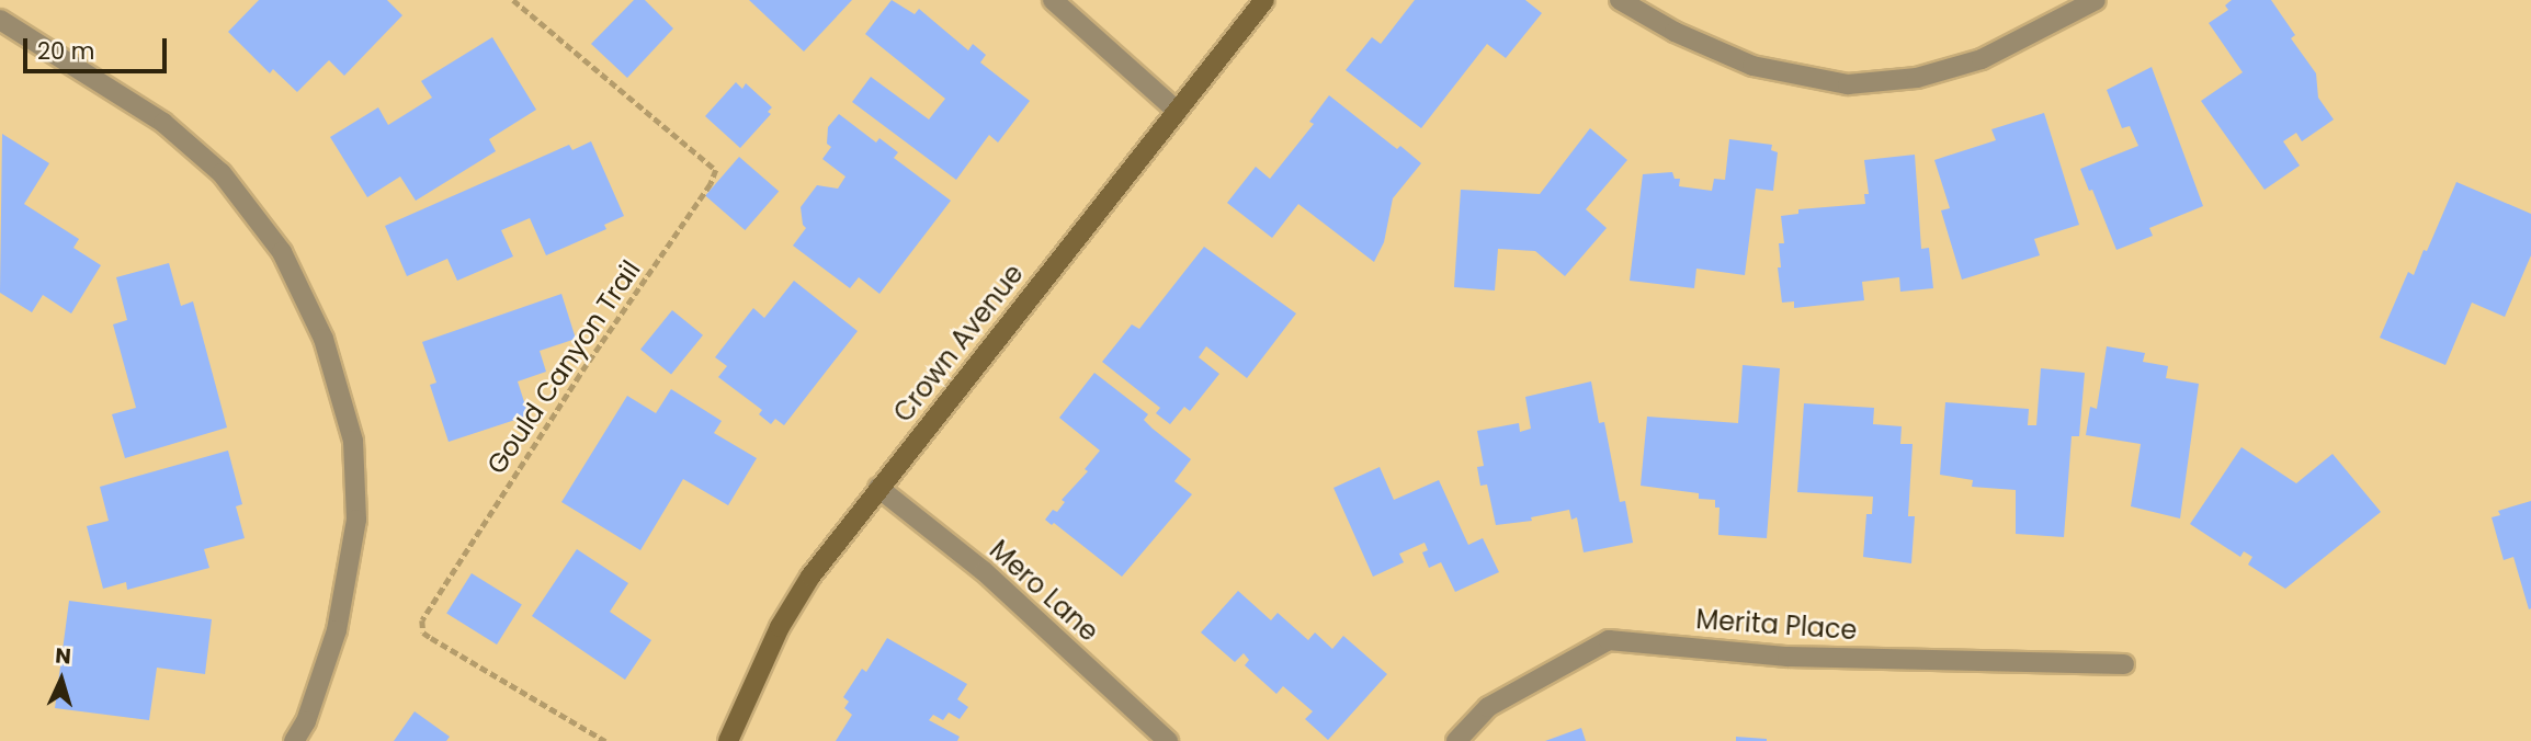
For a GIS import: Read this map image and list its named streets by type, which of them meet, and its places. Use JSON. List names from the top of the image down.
{
  "streets": {
    "street": ["Crown Avenue", "Mero Lane", "Merita Place"],
    "path": ["Gould Canyon Trail"]
  },
  "crossings": [
    ["Crown Avenue", "Mero Lane"]
  ],
  "scale_bar": "20 m",
  "north": "top"
}
